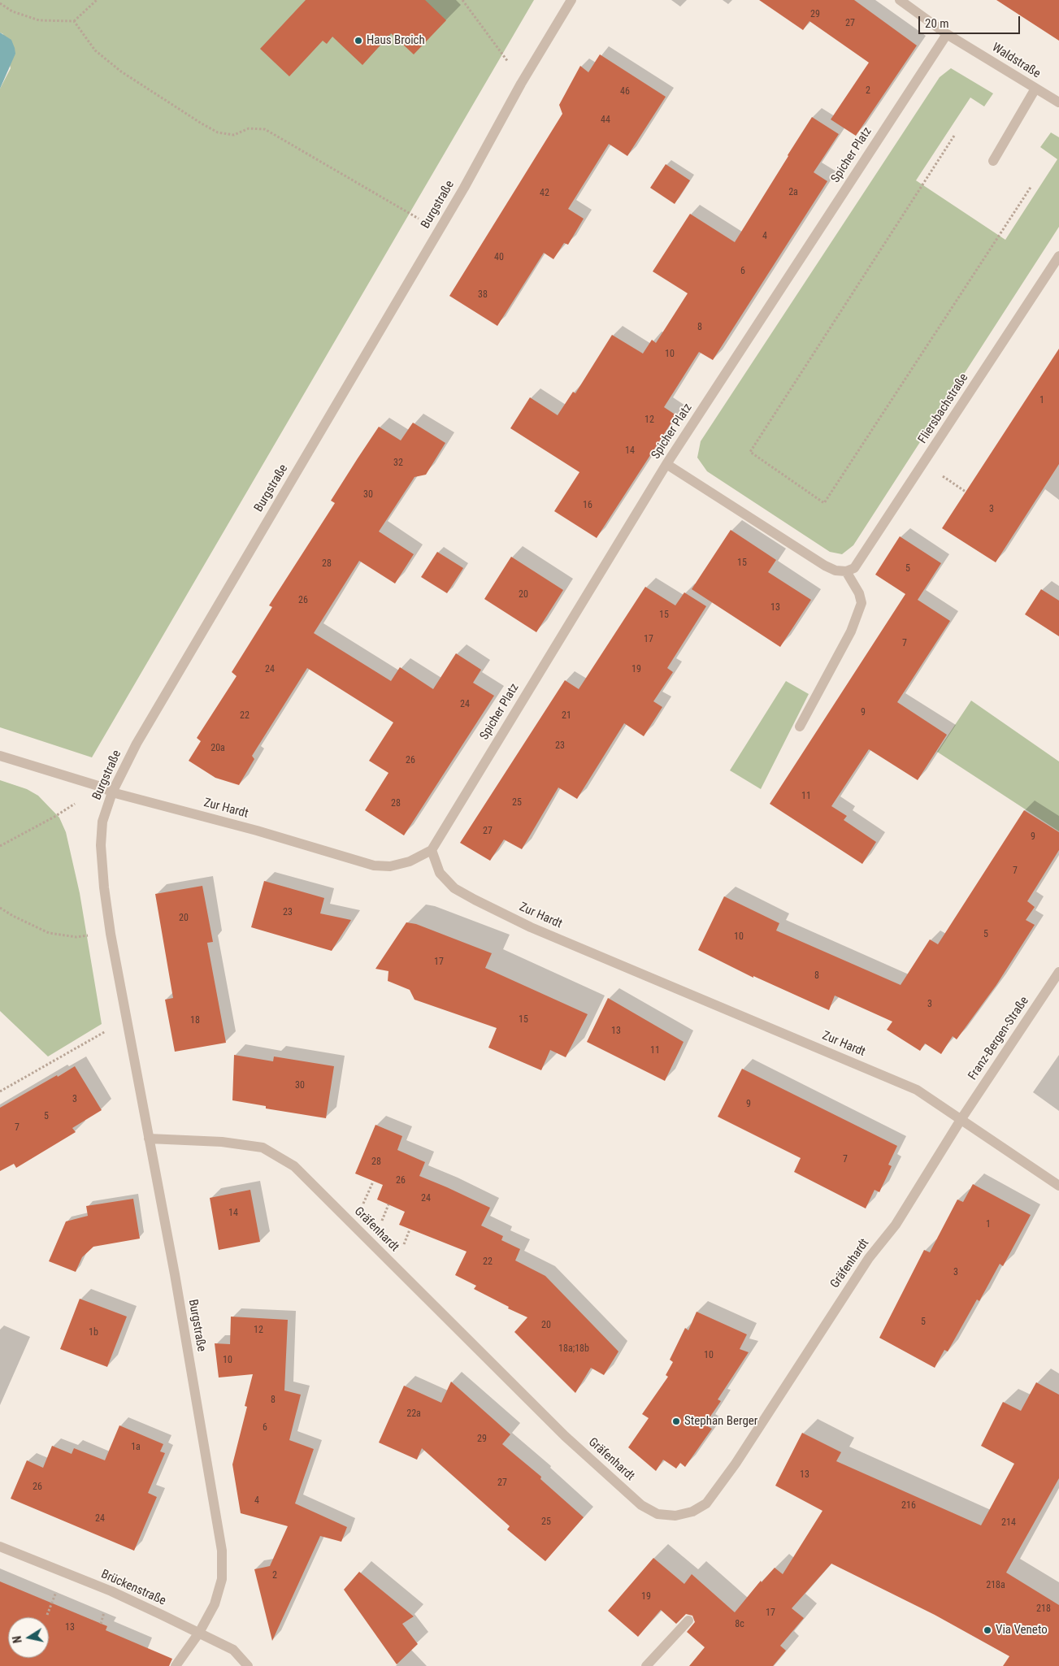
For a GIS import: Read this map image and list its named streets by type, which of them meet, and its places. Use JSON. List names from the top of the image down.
{
  "streets": {
    "street": [
      "Waldstraße",
      "Spicher Platz",
      "Burgstraße",
      "Fliersbachstraße",
      "Zur Hardt",
      "Franz-Bergen-Straße",
      "Gräfenhardt",
      "Brückenstraße"
    ]
  },
  "crossings": [
    ["Waldstraße", "Spicher Platz"],
    ["Spicher Platz", "Zur Hardt"],
    ["Burgstraße", "Zur Hardt"],
    ["Burgstraße", "Gräfenhardt"],
    ["Burgstraße", "Brückenstraße"],
    ["Zur Hardt", "Franz-Bergen-Straße"],
    ["Zur Hardt", "Gräfenhardt"],
    ["Franz-Bergen-Straße", "Gräfenhardt"]
  ],
  "places": ["Haus Broich", "Stephan Berger", "Via Veneto"],
  "house_numbers": [
    "29",
    "27",
    "2",
    "46",
    "44",
    "2a",
    "42",
    "4",
    "40",
    "6",
    "38",
    "8",
    "10",
    "1",
    "12",
    "14",
    "32",
    "30",
    "16",
    "3",
    "15",
    "28",
    "5",
    "20",
    "26",
    "13",
    "15",
    "17",
    "7",
    "24",
    "19",
    "24",
    "9",
    "22",
    "21",
    "23",
    "20a",
    "26",
    "11",
    "25",
    "28",
    "27",
    "9",
    "7",
    "23",
    "20",
    "5",
    "10",
    "17",
    "8",
    "3",
    "15",
    "18",
    "13",
    "11",
    "30",
    "3",
    "9",
    "5",
    "7",
    "7",
    "28",
    "26",
    "24",
    "14",
    "1",
    "22",
    "3",
    "5",
    "20",
    "12",
    "1b",
    "18a;18b",
    "10",
    "10",
    "8",
    "22a",
    "6",
    "29",
    "1a",
    "13",
    "27",
    "26",
    "4",
    "216",
    "24",
    "25",
    "214",
    "2",
    "218a",
    "19",
    "218",
    "17",
    "8c",
    "13"
  ],
  "scale_bar": "20 m",
  "north": "left"
}
